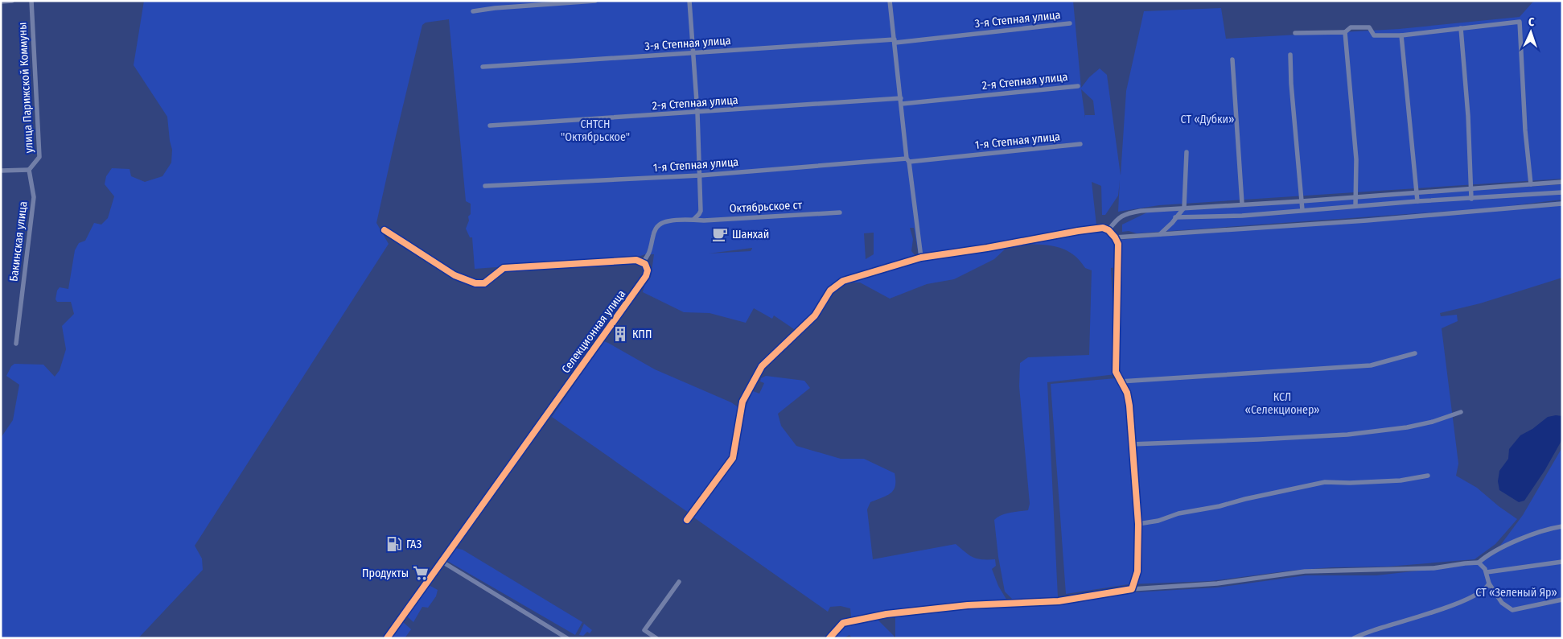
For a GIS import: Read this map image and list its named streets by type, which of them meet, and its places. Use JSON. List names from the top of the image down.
{
  "streets": {
    "street": [
      "3-я Степная улица",
      "2-я Степная улица",
      "улица Парижской Коммуны",
      "1-я Степная улица",
      "Октябрьское ст",
      "Бакинская улица",
      "Селекционная улица"
    ]
  },
  "crossings": [
    ["улица Парижской Коммуны", "Бакинская улица"],
    ["Октябрьское ст", "Селекционная улица"]
  ],
  "parks": [
    "СТ «Дубки»",
    "СНТСН \"Октябрьское\"",
    "КСЛ «Селекционер»",
    "СТ «Зеленый Яр»"
  ],
  "places": {
    "cafe": ["Шанхай"],
    "building": ["КПП"],
    "fuel station": ["ГАЗ"],
    "supermarket": ["Продукты"]
  },
  "north": "top"
}
